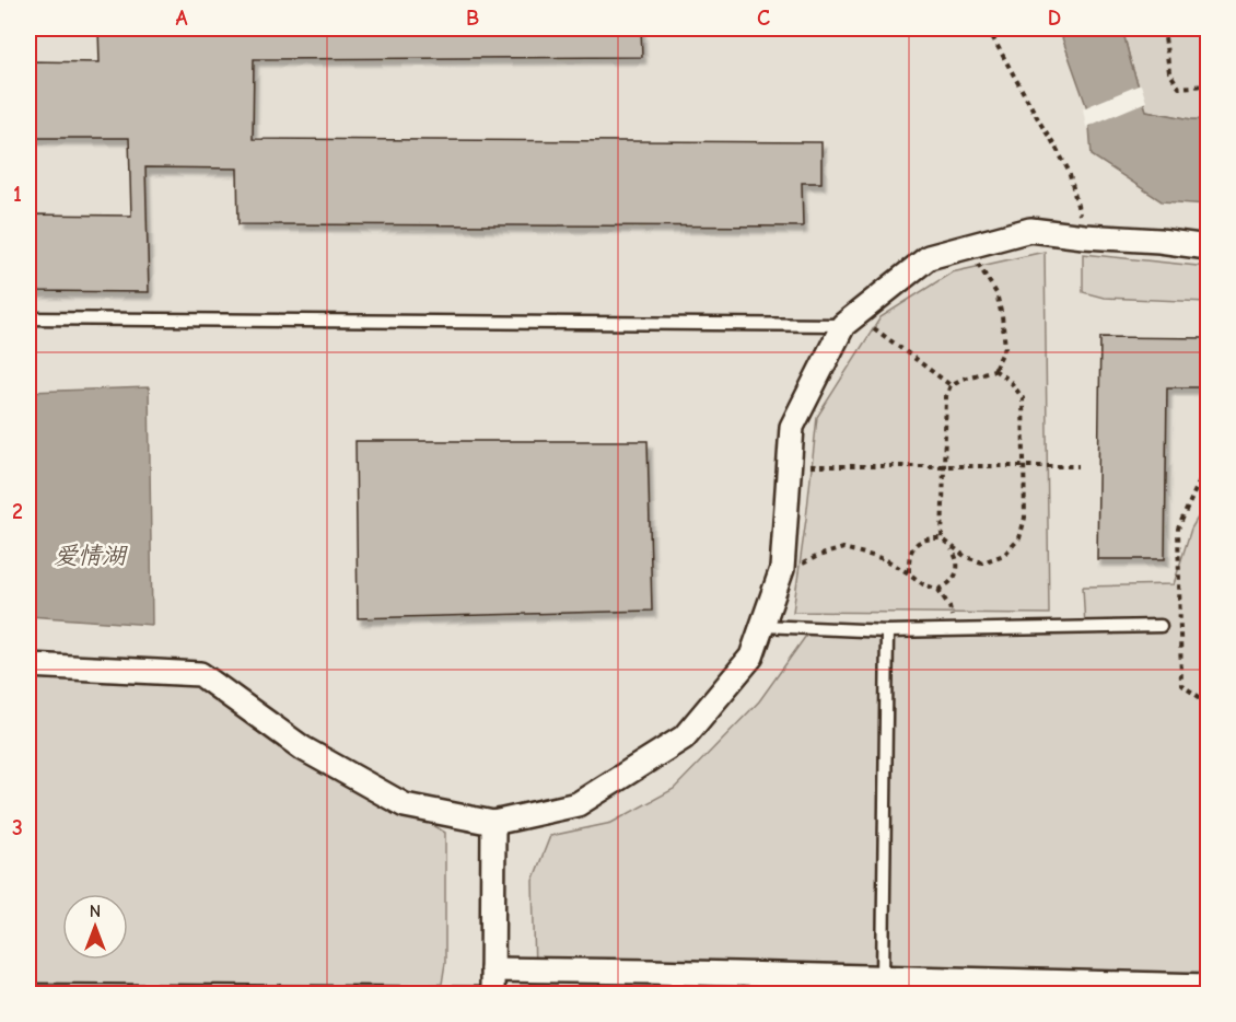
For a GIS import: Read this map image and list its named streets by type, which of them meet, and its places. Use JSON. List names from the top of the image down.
{
  "water": ["爱情湖"],
  "north": "top",
  "grid": {
    "columns": [
      "A",
      "B",
      "C",
      "D"
    ],
    "rows": ["1", "2", "3"]
  }
}
